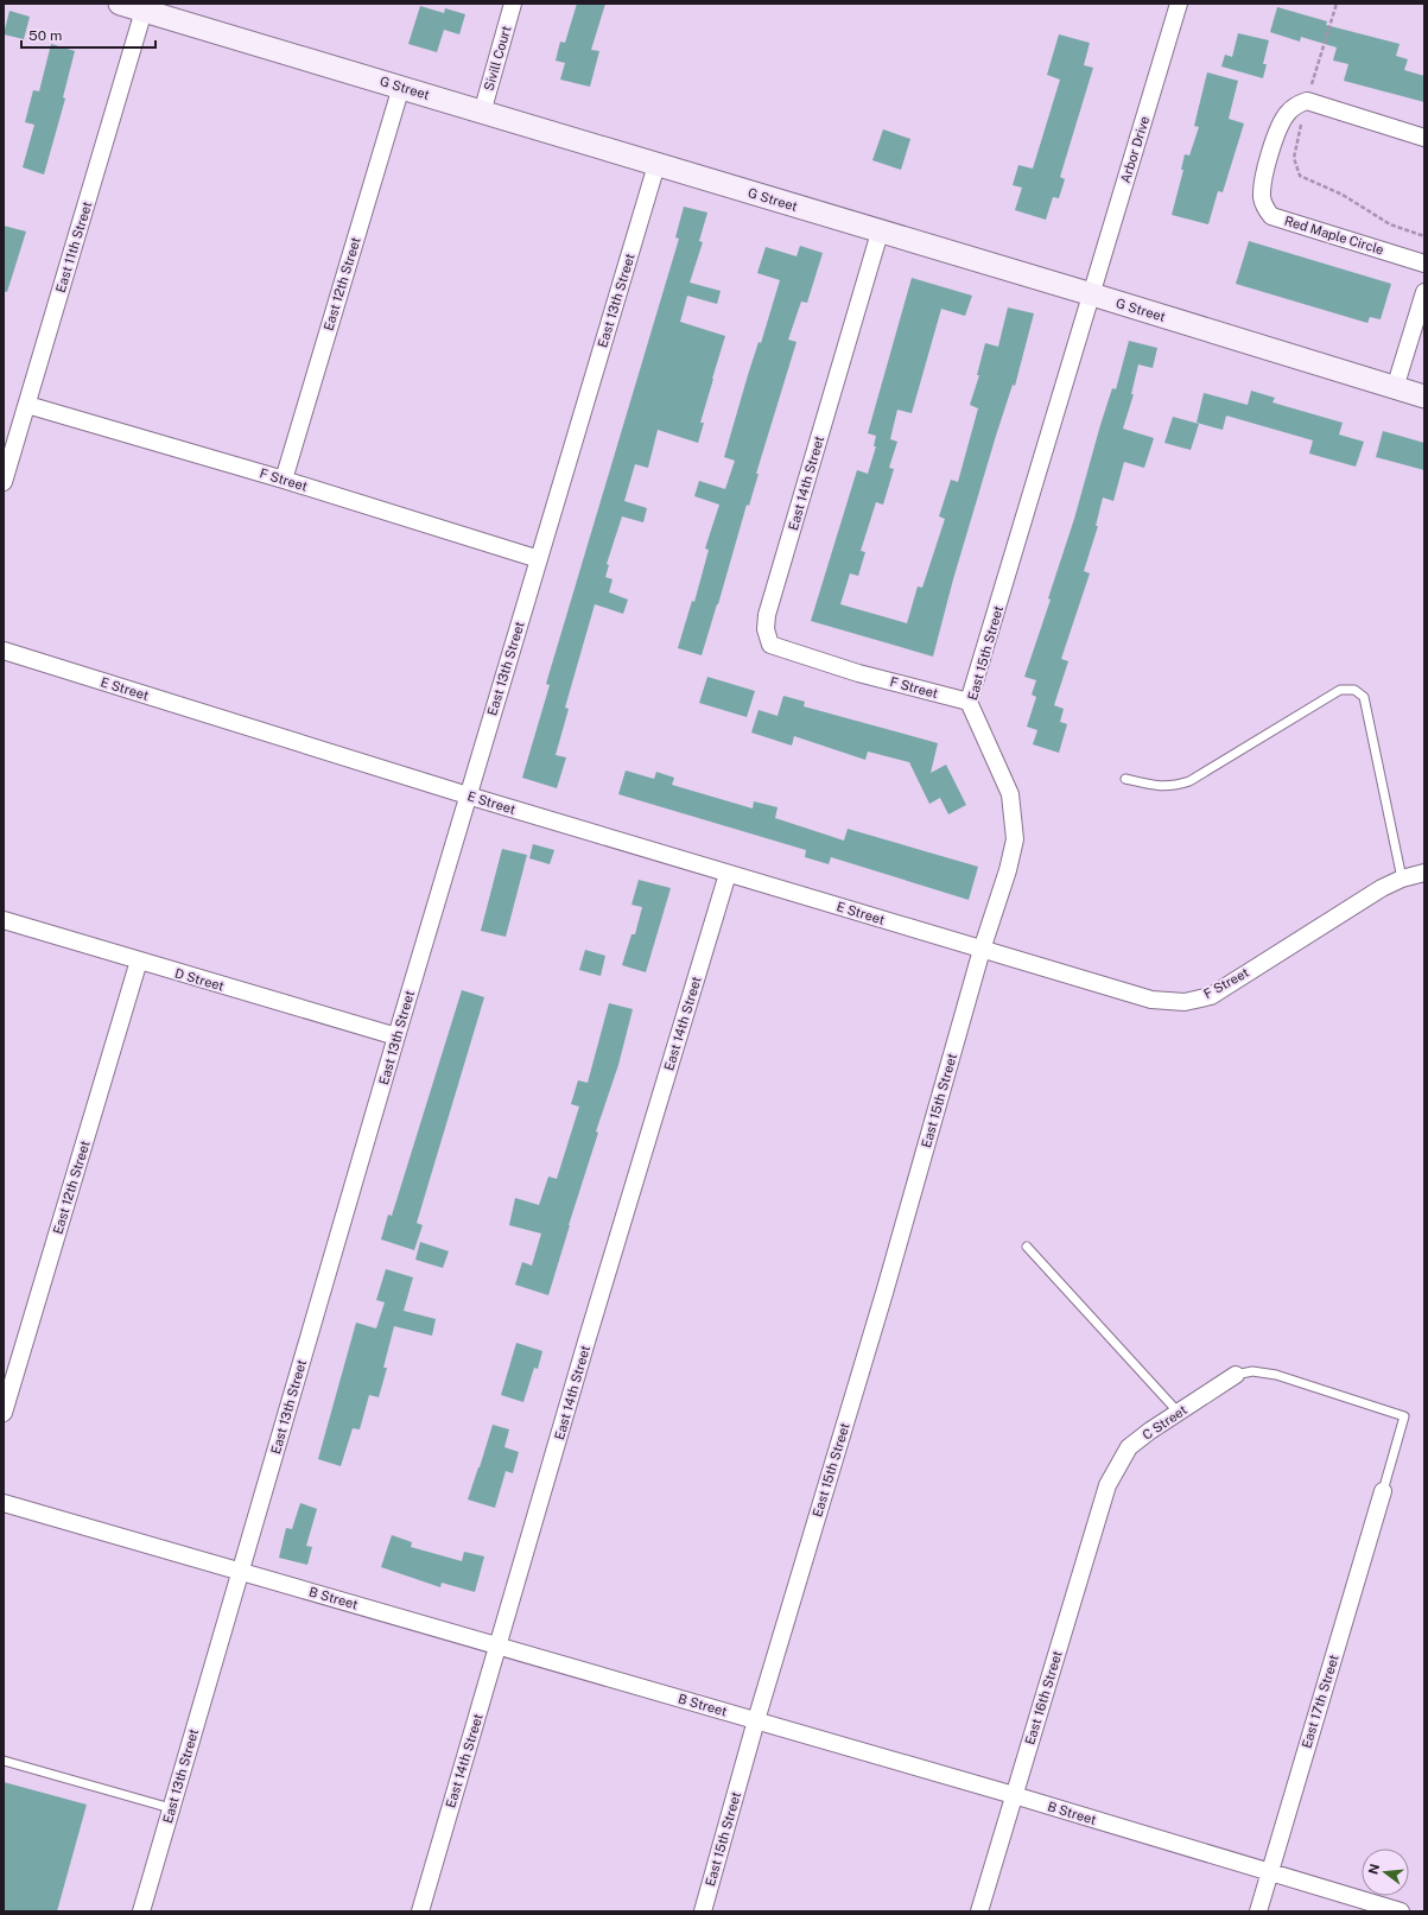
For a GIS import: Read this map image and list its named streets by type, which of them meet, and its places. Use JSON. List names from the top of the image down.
{
  "streets": {
    "main road": ["G Street"],
    "street": [
      "Sivill Court",
      "Arbor Drive",
      "Red Maple Circle",
      "East 11th Street",
      "East 12th Street",
      "East 13th Street",
      "F Street",
      "East 14th Street",
      "East 15th Street",
      "E Street",
      "D Street",
      "C Street",
      "B Street",
      "East 16th Street",
      "East 17th Street"
    ]
  },
  "crossings": [
    ["Sivill Court", "G Street"],
    ["G Street", "Arbor Drive"],
    ["G Street", "East 11th Street"],
    ["G Street", "East 12th Street"],
    ["G Street", "East 13th Street"],
    ["G Street", "East 14th Street"],
    ["G Street", "East 15th Street"],
    ["Arbor Drive", "East 15th Street"],
    ["East 11th Street", "F Street"],
    ["East 12th Street", "F Street"],
    ["East 12th Street", "D Street"],
    ["East 13th Street", "F Street"],
    ["East 13th Street", "E Street"],
    ["East 13th Street", "D Street"],
    ["East 13th Street", "B Street"],
    ["F Street", "East 14th Street"],
    ["F Street", "East 15th Street"],
    ["F Street", "E Street"],
    ["East 14th Street", "E Street"],
    ["East 14th Street", "B Street"],
    ["East 15th Street", "E Street"],
    ["East 15th Street", "B Street"],
    ["C Street", "East 16th Street"],
    ["B Street", "East 16th Street"],
    ["B Street", "East 17th Street"]
  ],
  "scale_bar": "50 m",
  "north": "left"
}
